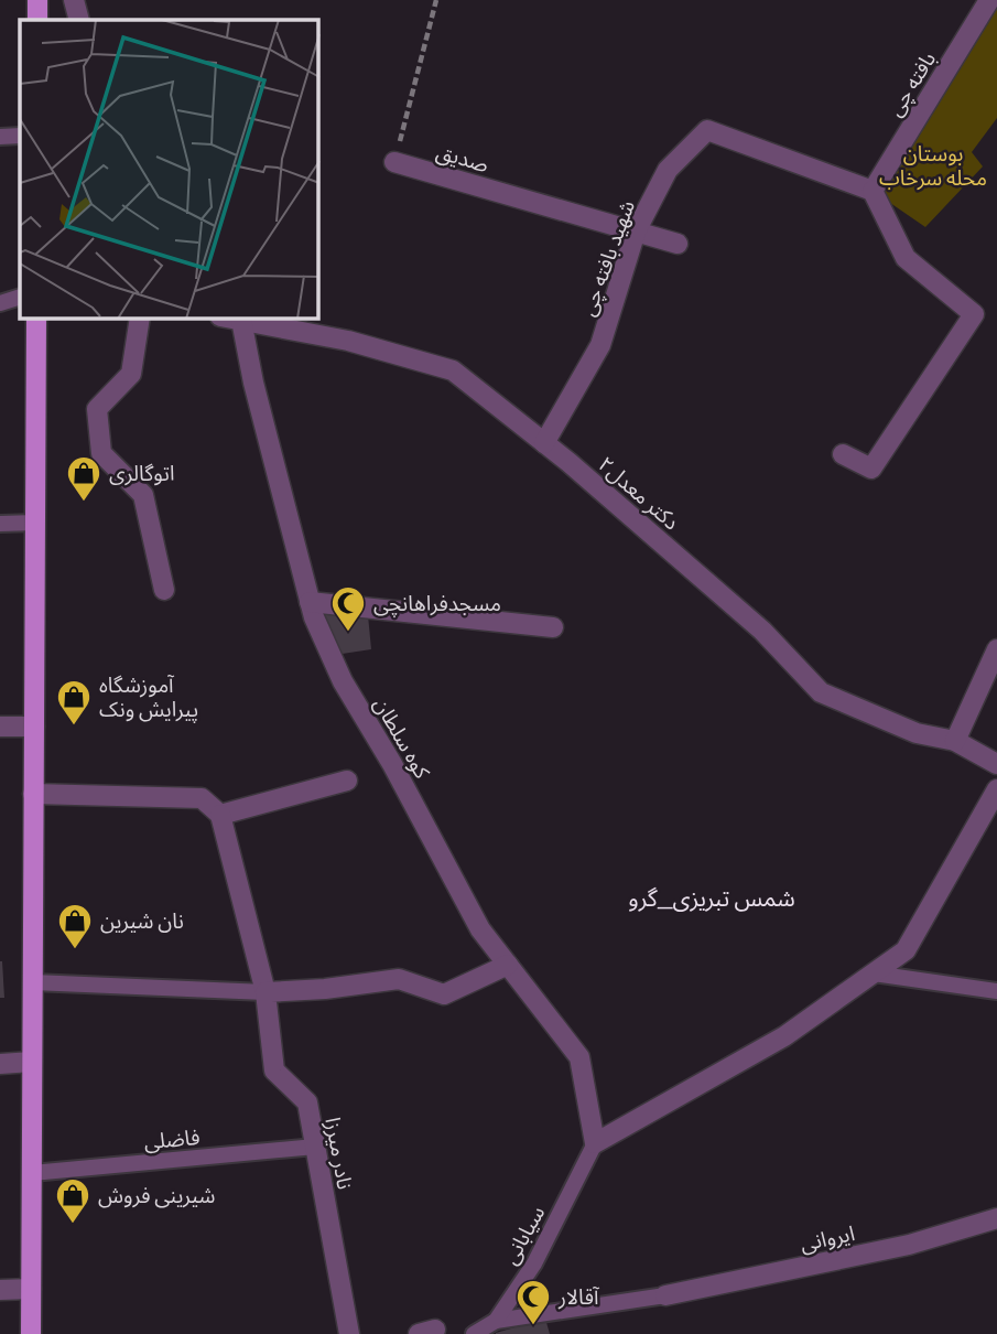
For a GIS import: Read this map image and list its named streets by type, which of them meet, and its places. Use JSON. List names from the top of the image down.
{
  "streets": {
    "street": [
      "بافته چی",
      "صدیق",
      "شهید بافته چی",
      "دکتر معدل۲",
      "کوه سلطان",
      "نادر میرزا",
      "ایروانی"
    ],
    "lane": ["فاضلی", "سیابانی"]
  },
  "crossings": [
    ["بافته چی", "شهید بافته چی"],
    ["صدیق", "شهید بافته چی"],
    ["شهید بافته چی", "دکتر معدل۲"],
    ["دکتر معدل۲", "کوه سلطان"],
    ["کوه سلطان", "سیابانی"],
    ["فاضلی", "نادر میرزا"]
  ],
  "districts": ["شمس تبریزی_گرو"],
  "parks": ["بوستان محله سرخاب"],
  "places": {
    "shop": [
      "اتوگالری",
      "آموزشگاه پیرایش ونک",
      "نان شیرین",
      "شیرینی فروش"
    ],
    "mosque": ["مسجدفراهانچی", "آقالار"]
  }
}
